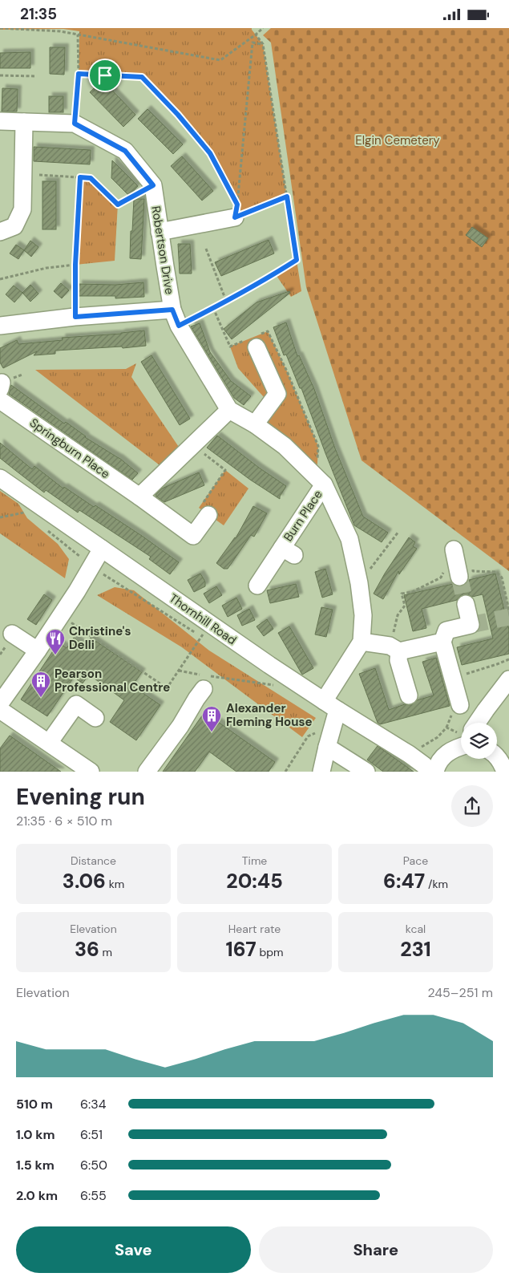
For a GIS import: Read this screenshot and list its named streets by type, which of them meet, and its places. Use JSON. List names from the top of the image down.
{
  "streets": {
    "street": [
      "Robertson Drive",
      "Springburn Place",
      "Burn Place",
      "Thornhill Road"
    ]
  },
  "crossings": [
    ["Robertson Drive", "Burn Place"]
  ],
  "parks": ["Elgin Cemetery"],
  "places": {
    "restaurant": ["Christine's Delli"],
    "building": ["Pearson Professional Centre", "Alexander Fleming House"]
  },
  "page": {
    "status": "21:35",
    "heading": ["Evening run", "21:35 · 6 × 510 m"],
    "stats": [
      ["Distance", "3.06 km"],
      ["Time", "20:45"],
      ["Pace", "6:47 /km"],
      ["Elevation", "36 m"],
      ["Heart rate", "167 bpm"],
      ["kcal", "231"]
    ],
    "chart": ["Elevation", "245–251 m"],
    "list": [
      {
        "name": "510 m",
        "note": "6:34"
      },
      {
        "name": "1.0 km",
        "note": "6:51"
      },
      {
        "name": "1.5 km",
        "note": "6:50"
      },
      {
        "name": "2.0 km",
        "note": "6:55"
      }
    ],
    "buttons": ["Save", "Share"]
  }
}
